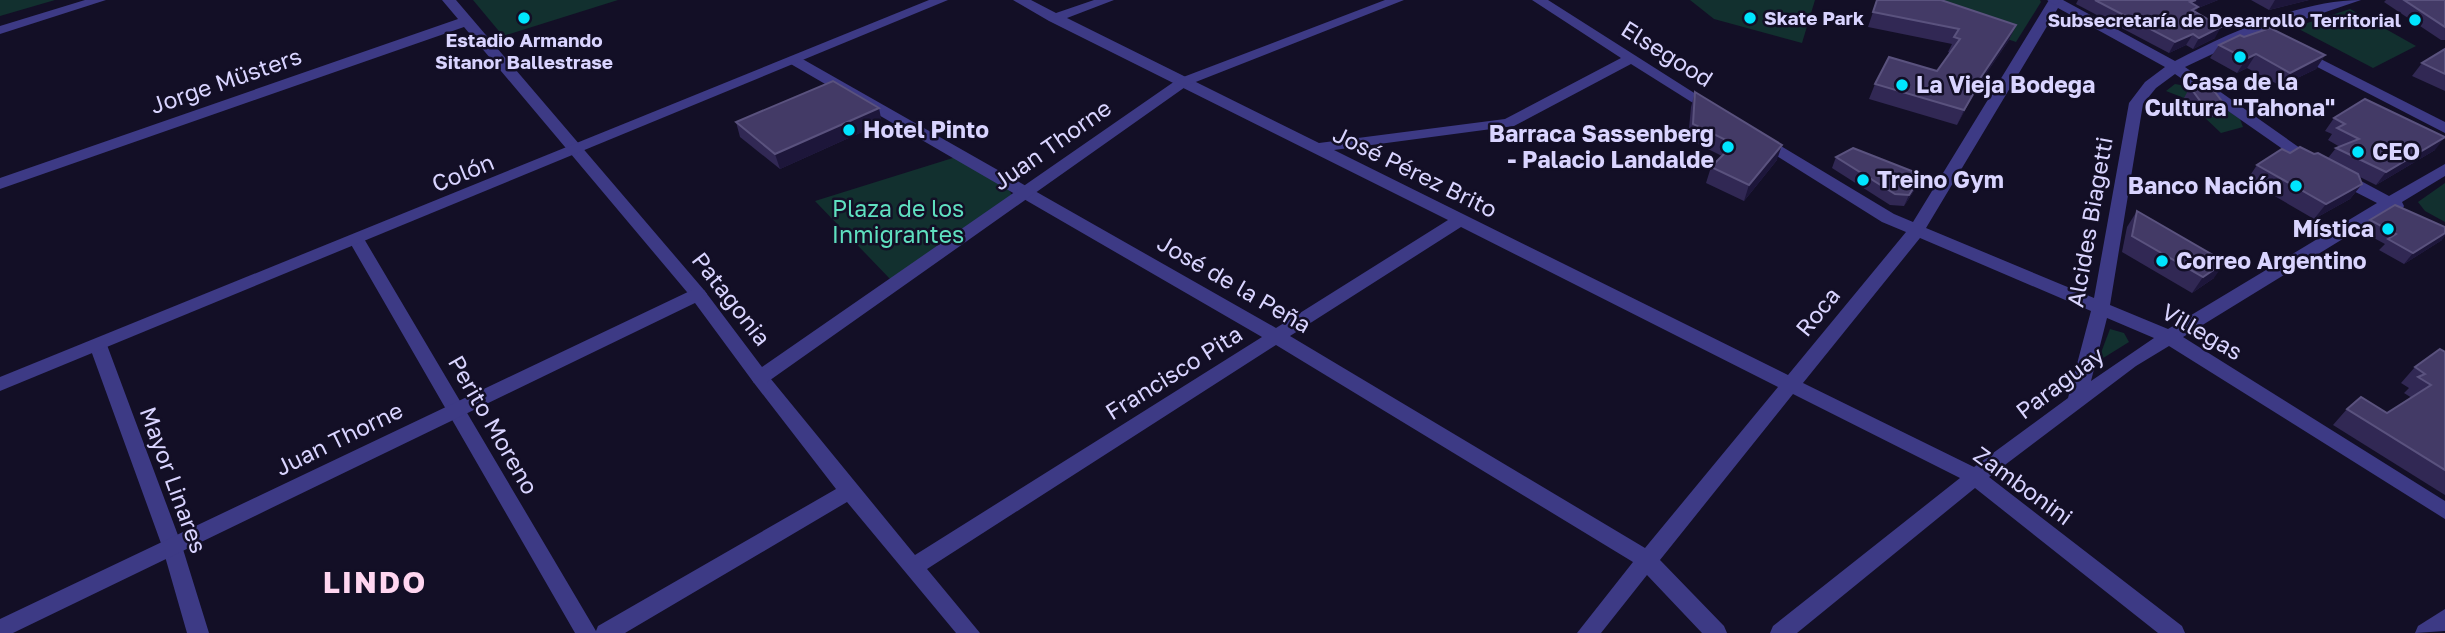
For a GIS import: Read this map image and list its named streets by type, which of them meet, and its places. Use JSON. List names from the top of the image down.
{
  "streets": {
    "street": [
      "Elsegood",
      "Jorge Müsters",
      "Juan Thorne",
      "José Pérez Brito",
      "Colón",
      "Alcides Biagetti",
      "José de la Peña",
      "Patagonia",
      "Roca",
      "Villegas",
      "Francisco Pita",
      "Paraguay",
      "Perito Moreno",
      "Mayor Linares",
      "Zambonini"
    ]
  },
  "crossings": [
    ["Jorge Müsters", "Patagonia"],
    ["Juan Thorne", "José Pérez Brito"],
    ["Juan Thorne", "José de la Peña"],
    ["Juan Thorne", "Patagonia"],
    ["Juan Thorne", "Perito Moreno"],
    ["Juan Thorne", "Mayor Linares"],
    ["José Pérez Brito", "Roca"],
    ["José Pérez Brito", "Francisco Pita"],
    ["José Pérez Brito", "Zambonini"],
    ["Colón", "José de la Peña"],
    ["Colón", "Patagonia"],
    ["Colón", "Perito Moreno"],
    ["Colón", "Mayor Linares"],
    ["Alcides Biagetti", "Villegas"],
    ["Alcides Biagetti", "Paraguay"],
    ["José de la Peña", "Roca"],
    ["José de la Peña", "Francisco Pita"],
    ["Patagonia", "Francisco Pita"],
    ["Roca", "Villegas"],
    ["Roca", "Zambonini"],
    ["Villegas", "Paraguay"],
    ["Paraguay", "Zambonini"]
  ],
  "districts": ["LINDO"],
  "parks": ["Plaza de los Inmigrantes"],
  "places": [
    "Estadio Armando Sitanor Ballestrase",
    "Skate Park",
    "Subsecretaría de Desarrollo Territorial",
    "Casa de la Cultura \"Tahona\"",
    "La Vieja Bodega",
    "Hotel Pinto",
    "Barraca Sassenberg - Palacio Landalde",
    "CEO",
    "Treino Gym",
    "Banco Nación",
    "Mística",
    "Correo Argentino"
  ]
}
